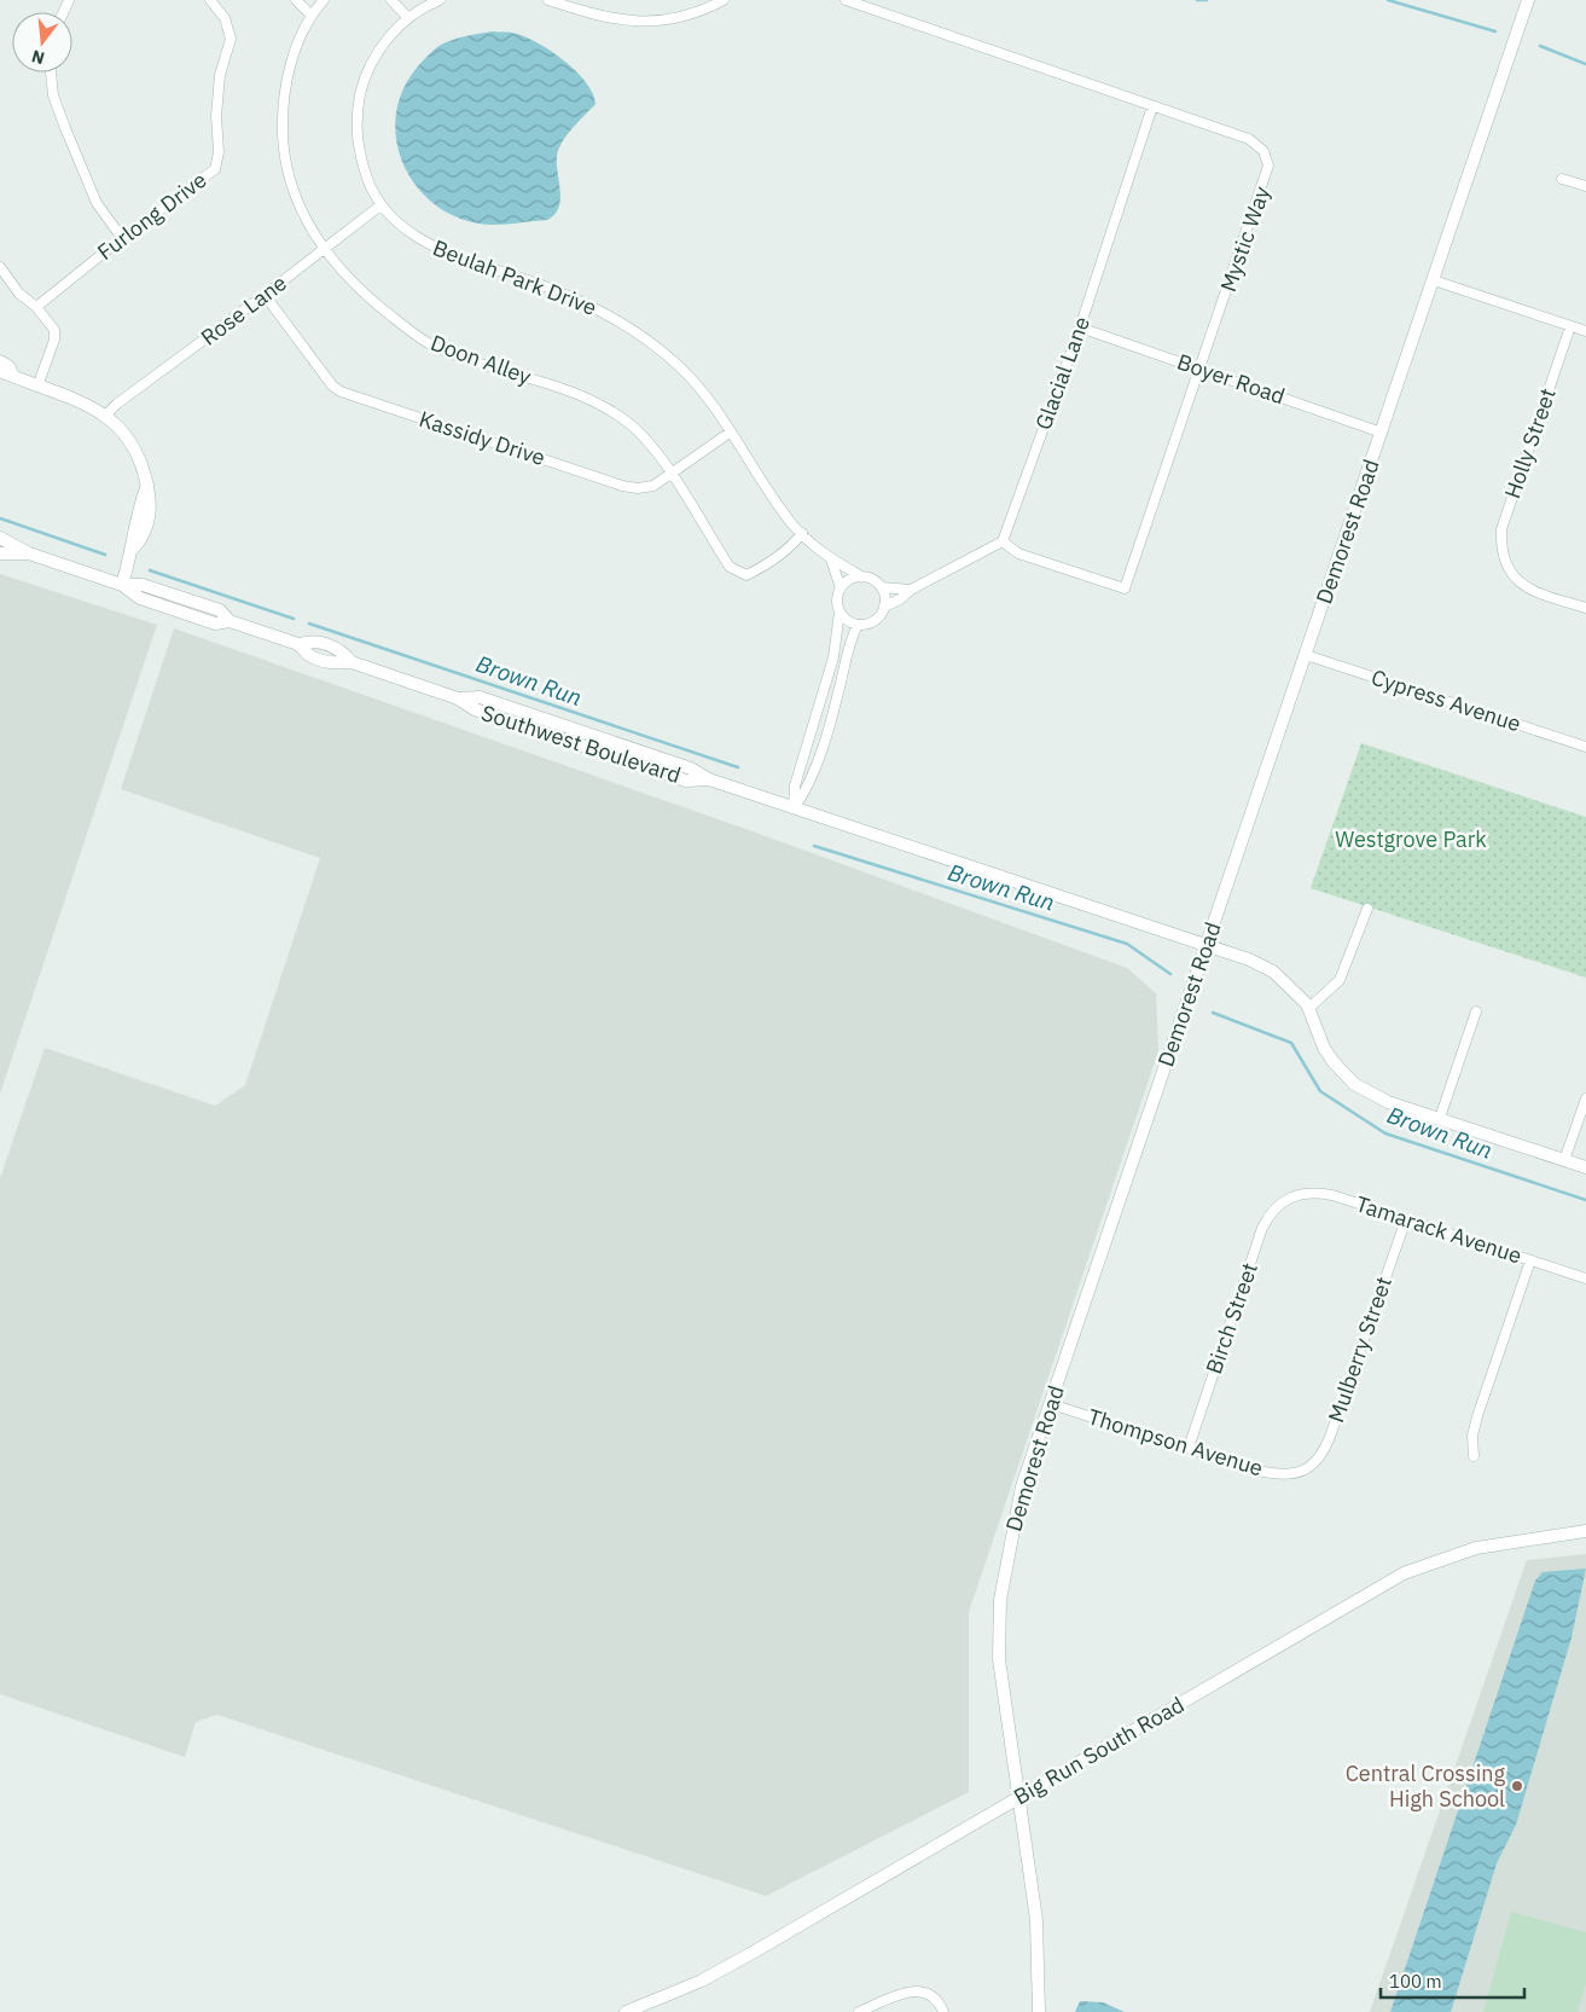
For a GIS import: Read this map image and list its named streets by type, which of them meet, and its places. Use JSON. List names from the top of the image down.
{
  "streets": {
    "street": [
      "Furlong Drive",
      "Mystic Way",
      "Beulah Park Drive",
      "Rose Lane",
      "Doon Alley",
      "Glacial Lane",
      "Boyer Road",
      "Kassidy Drive",
      "Holly Street",
      "Demorest Road",
      "Cypress Avenue",
      "Southwest Boulevard",
      "Tamarack Avenue",
      "Birch Street",
      "Mulberry Street",
      "Thompson Avenue",
      "Big Run South Road"
    ]
  },
  "crossings": [
    ["Mystic Way", "Glacial Lane"],
    ["Mystic Way", "Boyer Road"],
    ["Beulah Park Drive", "Rose Lane"],
    ["Beulah Park Drive", "Doon Alley"],
    ["Beulah Park Drive", "Kassidy Drive"],
    ["Rose Lane", "Doon Alley"],
    ["Rose Lane", "Kassidy Drive"],
    ["Doon Alley", "Kassidy Drive"],
    ["Glacial Lane", "Boyer Road"],
    ["Boyer Road", "Demorest Road"],
    ["Demorest Road", "Cypress Avenue"],
    ["Demorest Road", "Southwest Boulevard"],
    ["Demorest Road", "Thompson Avenue"],
    ["Demorest Road", "Big Run South Road"],
    ["Tamarack Avenue", "Birch Street"],
    ["Tamarack Avenue", "Mulberry Street"],
    ["Birch Street", "Thompson Avenue"],
    ["Mulberry Street", "Thompson Avenue"]
  ],
  "water": ["Brown Run"],
  "parks": ["Westgrove Park"],
  "places": ["Central Crossing High School"],
  "scale_bar": "100 m",
  "north": "bottom"
}
